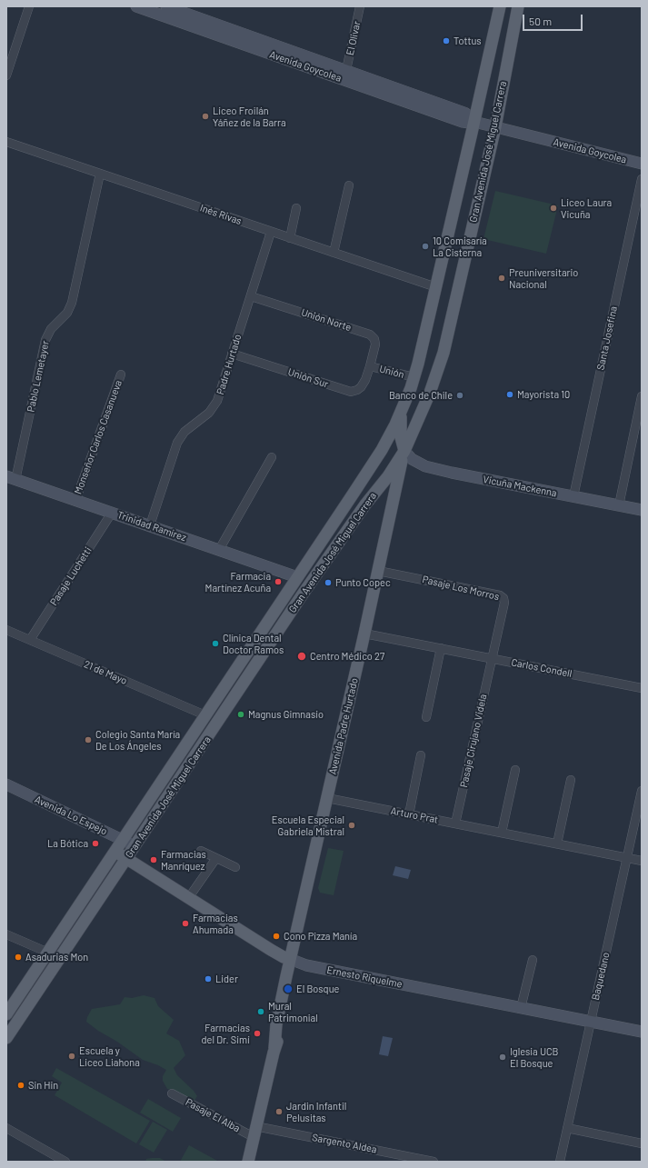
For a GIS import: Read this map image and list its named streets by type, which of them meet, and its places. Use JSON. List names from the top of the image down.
{
  "streets": {
    "main road": ["Gran Avenida José Miguel Carrera", "Avenida Padre Hurtado", "Ernesto Riquelme"],
    "street": [
      "El Olivar",
      "Avenida Goycolea",
      "Inés Rivas",
      "Unión Norte",
      "Santa Josefina",
      "Padre Hurtado",
      "Unión",
      "Pablo Lemetayer",
      "Unión Sur",
      "Monseñor Carlos Casanueva",
      "Vicuña Mackenna",
      "Trinidad Ramírez",
      "Pasaje Luchetti",
      "Pasaje Los Morros",
      "Carlos Condell",
      "21 de Mayo",
      "Pasaje Cirujano Videla",
      "Avenida Lo Espejo",
      "Arturo Prat",
      "Baquedano",
      "Pasaje El Alba",
      "Sargento Aldea"
    ]
  },
  "crossings": [
    ["El Olivar", "Avenida Goycolea"],
    ["Avenida Goycolea", "Gran Avenida José Miguel Carrera"],
    ["Gran Avenida José Miguel Carrera", "Inés Rivas"],
    ["Gran Avenida José Miguel Carrera", "Unión"],
    ["Gran Avenida José Miguel Carrera", "Vicuña Mackenna"],
    ["Gran Avenida José Miguel Carrera", "Trinidad Ramírez"],
    ["Gran Avenida José Miguel Carrera", "21 de Mayo"],
    ["Gran Avenida José Miguel Carrera", "Avenida Padre Hurtado"],
    ["Gran Avenida José Miguel Carrera", "Avenida Lo Espejo"],
    ["Gran Avenida José Miguel Carrera", "Ernesto Riquelme"],
    ["Inés Rivas", "Padre Hurtado"],
    ["Inés Rivas", "Pablo Lemetayer"],
    ["Unión Norte", "Padre Hurtado"],
    ["Unión Norte", "Unión"],
    ["Unión Norte", "Unión Sur"],
    ["Santa Josefina", "Vicuña Mackenna"],
    ["Padre Hurtado", "Unión Sur"],
    ["Padre Hurtado", "Trinidad Ramírez"],
    ["Unión", "Unión Sur"],
    ["Pablo Lemetayer", "Trinidad Ramírez"],
    ["Monseñor Carlos Casanueva", "Trinidad Ramírez"],
    ["Vicuña Mackenna", "Avenida Padre Hurtado"],
    ["Trinidad Ramírez", "Pasaje Luchetti"],
    ["Pasaje Luchetti", "21 de Mayo"],
    ["Pasaje Los Morros", "Carlos Condell"],
    ["Pasaje Los Morros", "Avenida Padre Hurtado"],
    ["Pasaje Los Morros", "Pasaje Cirujano Videla"],
    ["Carlos Condell", "Avenida Padre Hurtado"],
    ["Carlos Condell", "Pasaje Cirujano Videla"],
    ["Avenida Padre Hurtado", "Arturo Prat"],
    ["Avenida Padre Hurtado", "Ernesto Riquelme"],
    ["Avenida Padre Hurtado", "Pasaje El Alba"],
    ["Avenida Padre Hurtado", "Sargento Aldea"],
    ["Pasaje Cirujano Videla", "Arturo Prat"],
    ["Arturo Prat", "Baquedano"],
    ["Baquedano", "Ernesto Riquelme"],
    ["Pasaje El Alba", "Sargento Aldea"]
  ],
  "places": [
    "Tottus",
    "Liceo Froilán Yáñez de la Barra",
    "Liceo Laura Vicuña",
    "10 Comisaría La Cisterna",
    "Preuniversitario Nacional",
    "Mayorista 10",
    "Banco de Chile",
    "Farmacia Martínez Acuña",
    "Punto Copec",
    "Clínica Dental Doctor Ramos",
    "Centro Médico 27",
    "Magnus Gimnasio",
    "Colegio Santa María De Los Ángeles",
    "Escuela Especial Gabriela Mistral",
    "La Bótica",
    "Farmacias Manríquez",
    "Farmacias Ahumada",
    "Cono Pizza Manía",
    "Asadurias Mon",
    "Lider",
    "El Bosque",
    "Mural Patrimonial",
    "Farmacias del Dr. Simi",
    "Escuela y Liceo Liahona",
    "Iglesia UCB El Bosque",
    "Sin Hin",
    "Jardin Infantil Pelusitas"
  ],
  "scale_bar": "50 m"
}
